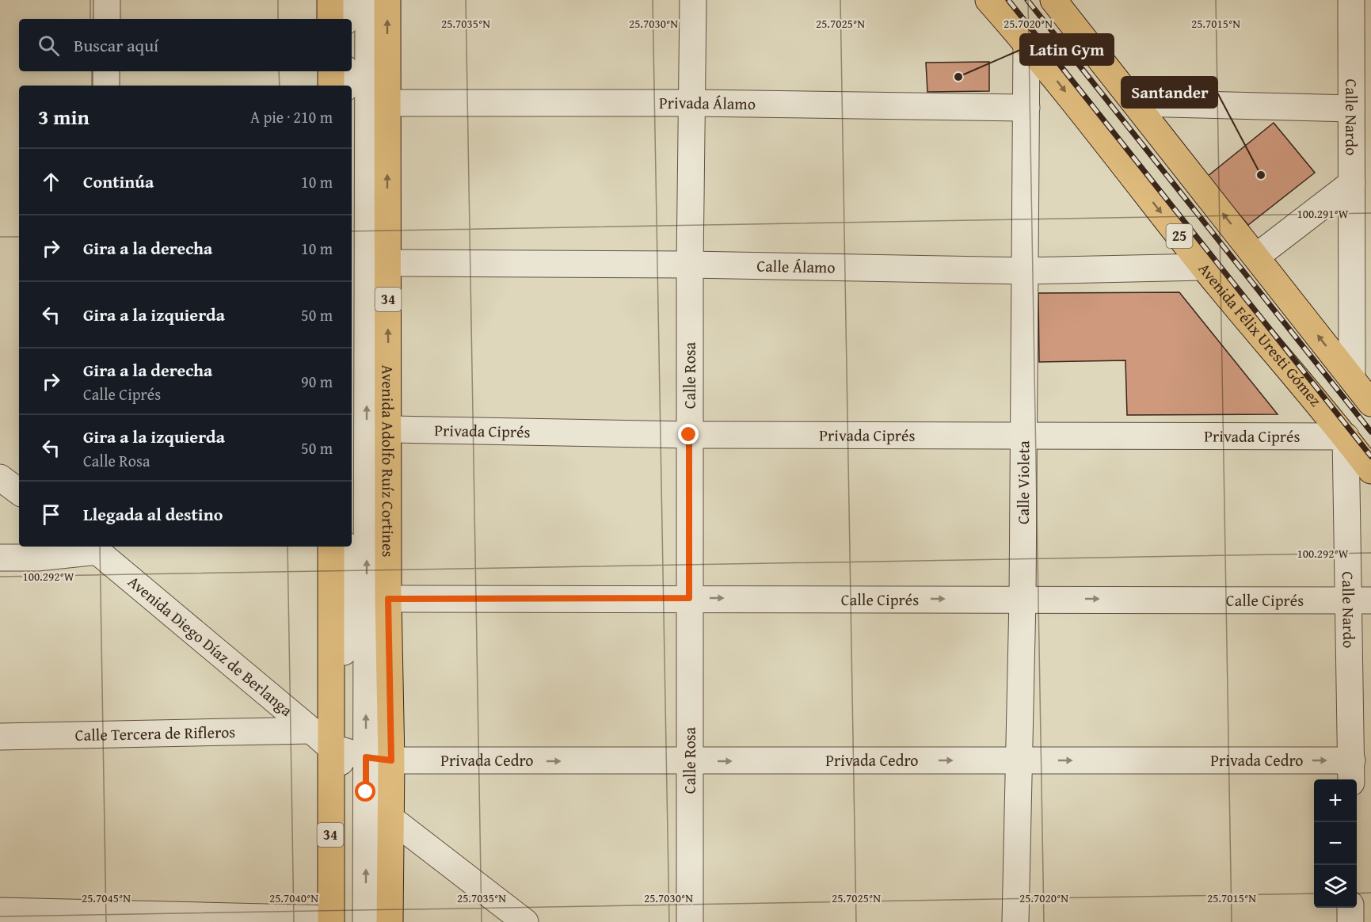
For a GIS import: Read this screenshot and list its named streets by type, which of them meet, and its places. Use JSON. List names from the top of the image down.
{
  "streets": {
    "main road": [
      "25",
      "34",
      "Avenida Félix Uresti Gómez",
      "Avenida Adolfo Ruíz Cortines"
    ],
    "street": [
      "Privada Álamo",
      "Calle Nardo",
      "Calle Álamo",
      "Calle Rosa",
      "Privada Ciprés",
      "Calle Violeta",
      "Calle Ciprés",
      "Avenida Diego Díaz de Berlanga",
      "Calle Tercera de Rifleros",
      "Privada Cedro"
    ]
  },
  "crossings": [
    ["Privada Álamo", "Calle Rosa"],
    ["Privada Álamo", "Avenida Adolfo Ruíz Cortines"],
    ["Privada Álamo", "Calle Violeta"],
    ["Calle Nardo", "Avenida Félix Uresti Gómez"],
    ["Calle Nardo", "Privada Ciprés"],
    ["Calle Nardo", "Calle Ciprés"],
    ["Calle Nardo", "Privada Cedro"],
    ["Calle Álamo", "Avenida Félix Uresti Gómez"],
    ["Calle Álamo", "Calle Rosa"],
    ["Calle Álamo", "Avenida Adolfo Ruíz Cortines"],
    ["Calle Álamo", "Calle Violeta"],
    ["34", "Avenida Diego Díaz de Berlanga"],
    ["Avenida Félix Uresti Gómez", "Privada Ciprés"],
    ["Avenida Félix Uresti Gómez", "Calle Violeta"],
    ["Calle Rosa", "Privada Ciprés"],
    ["Calle Rosa", "Calle Ciprés"],
    ["Calle Rosa", "Privada Cedro"],
    ["Privada Ciprés", "Avenida Adolfo Ruíz Cortines"],
    ["Privada Ciprés", "Calle Violeta"],
    ["Avenida Adolfo Ruíz Cortines", "Calle Ciprés"],
    ["Avenida Adolfo Ruíz Cortines", "Privada Cedro"],
    ["Calle Violeta", "Calle Ciprés"],
    ["Calle Violeta", "Privada Cedro"],
    ["Avenida Diego Díaz de Berlanga", "Calle Tercera de Rifleros"]
  ],
  "one_way": ["Avenida Adolfo Ruíz Cortines", "Calle Ciprés", "Privada Cedro"],
  "places": ["Latin Gym", "Santander"],
  "page": {
    "search": "Buscar aquí",
    "heading": ["3 min", "A pie · 210 m"],
    "list": [
      ["Continúa", "10 m"],
      ["Gira a la derecha", "10 m"],
      ["Gira a la izquierda", "50 m"],
      ["Gira a la derecha", "Calle Ciprés", "90 m"],
      ["Gira a la izquierda", "Calle Rosa", "50 m"],
      "Llegada al destino"
    ],
    "map_buttons": ["+", "−"]
  },
  "coordinates": [
    "25.7035°N",
    "25.7030°N",
    "25.7025°N",
    "25.7020°N",
    "25.7015°N",
    "100.291°W",
    "100.292°W",
    "25.7045°N",
    "25.7040°N"
  ]
}
